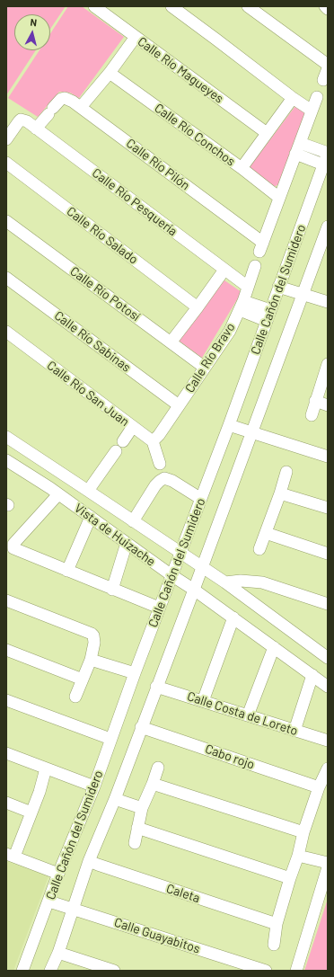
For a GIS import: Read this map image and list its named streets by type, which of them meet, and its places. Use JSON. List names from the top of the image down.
{
  "streets": {
    "street": [
      "Calle Río Magueyes",
      "Calle Río Conchos",
      "Calle Río Pilón",
      "Calle Río Pesquería",
      "Calle Río Salado",
      "Calle Cañón del Sumidero",
      "Calle Río Potosí",
      "Calle Río Sabinas",
      "Calle Río Bravo",
      "Calle Río San Juan",
      "Vista de Huizache",
      "Calle Costa de Loreto",
      "Cabo rojo",
      "Caleta",
      "Calle Guayabitos"
    ]
  },
  "crossings": [
    ["Calle Río Conchos", "Calle Río Pilón"],
    ["Calle Río Pilón", "Calle Río Pesquería"],
    ["Calle Río Pesquería", "Calle Río Bravo"],
    ["Calle Cañón del Sumidero", "Vista de Huizache"],
    ["Calle Cañón del Sumidero", "Calle Costa de Loreto"],
    ["Calle Cañón del Sumidero", "Cabo rojo"],
    ["Calle Cañón del Sumidero", "Caleta"],
    ["Calle Cañón del Sumidero", "Calle Guayabitos"],
    ["Calle Río Potosí", "Calle Río Bravo"],
    ["Calle Río Sabinas", "Calle Río Bravo"],
    ["Calle Río Bravo", "Calle Río San Juan"]
  ],
  "north": "top"
}
